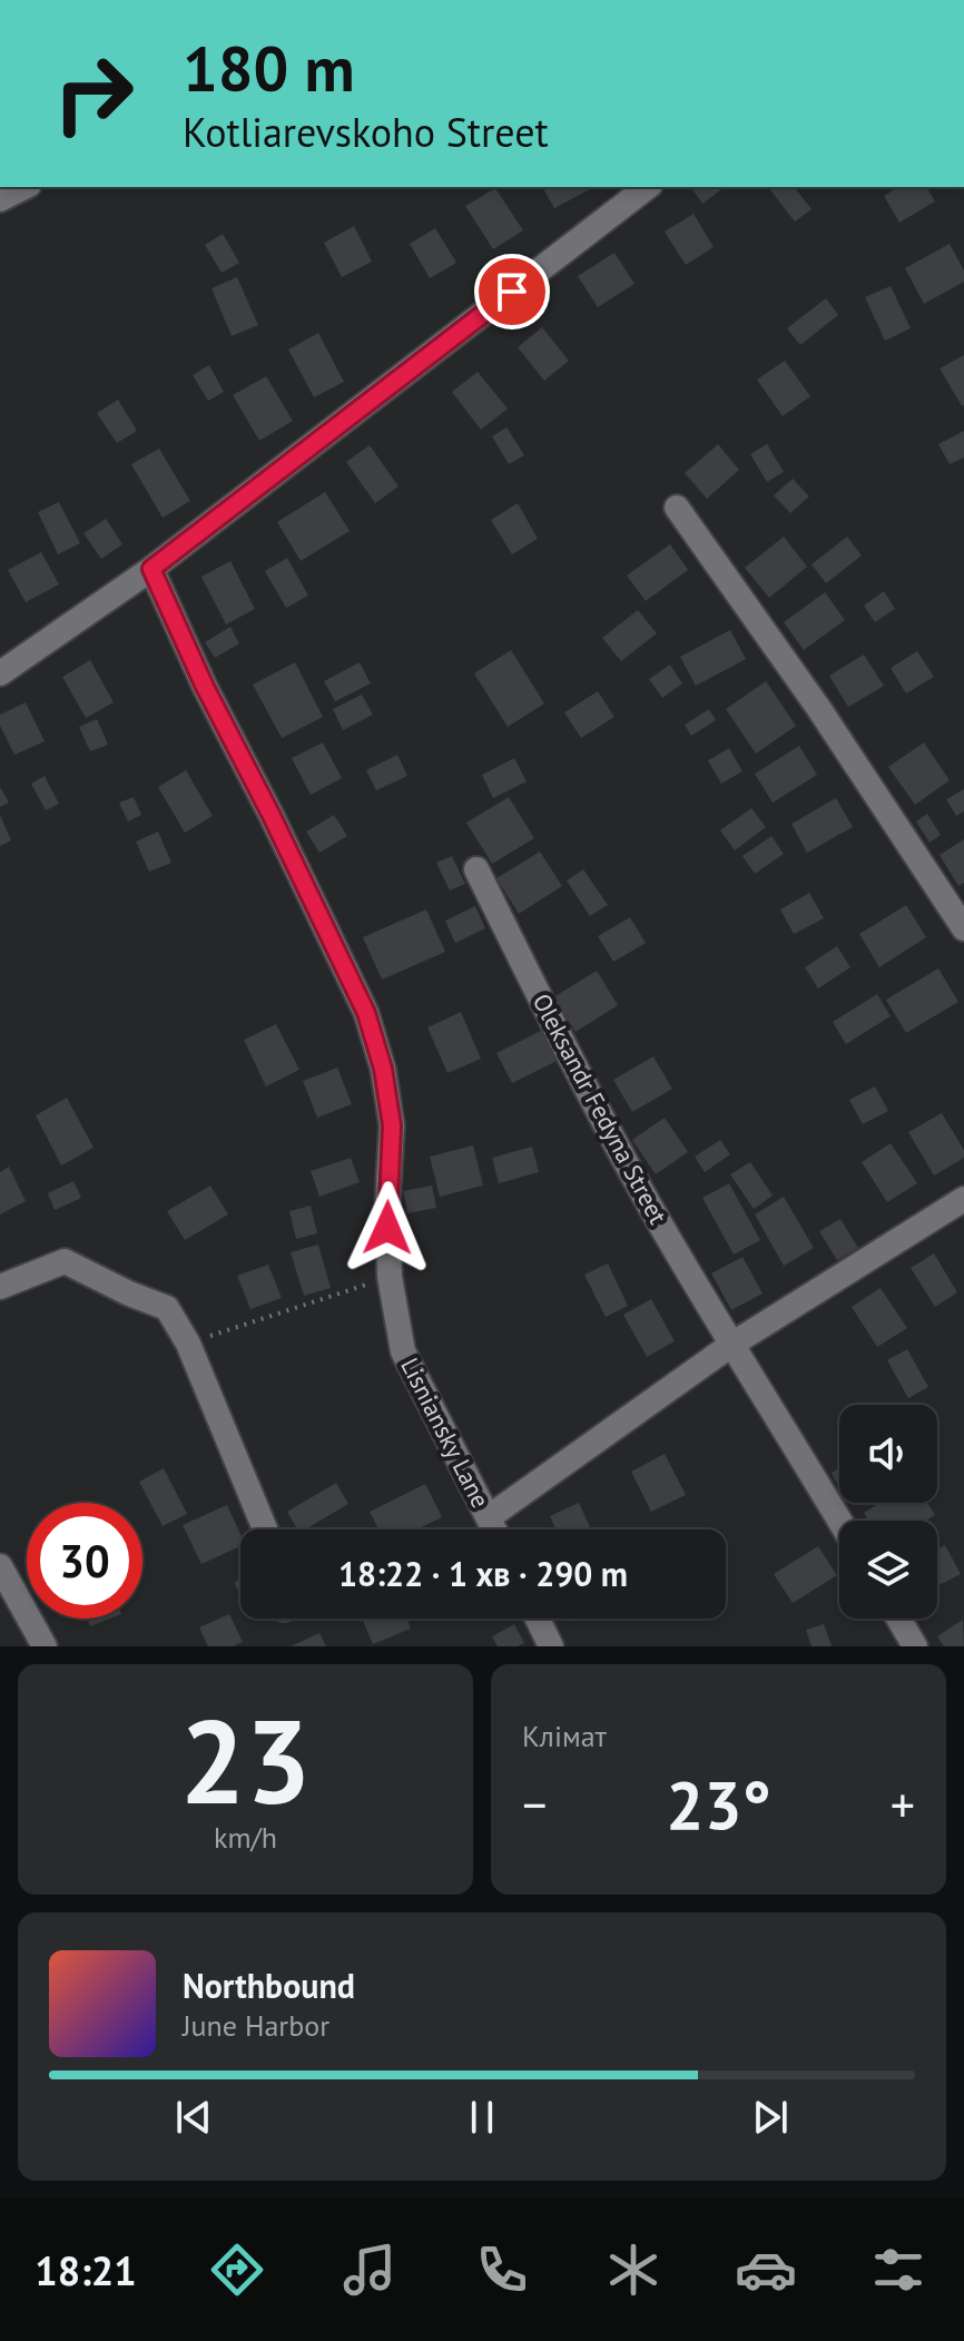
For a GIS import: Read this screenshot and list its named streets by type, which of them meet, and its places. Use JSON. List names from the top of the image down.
{
  "streets": {
    "street": ["Oleksandr Fedyna Street", "Lisniansky Lane"]
  },
  "page": {
    "turn": ["180 m", "Kotliarevskoho Street"],
    "limit": "30",
    "trip": "18:22 · 1 хв · 290 m",
    "tile": [
      ["23", "km/h"],
      "Клімат"
    ],
    "heat": ["−", "23°", "+"],
    "song": ["Northbound", "June Harbor"],
    "tabs": "18:21"
  }
}
